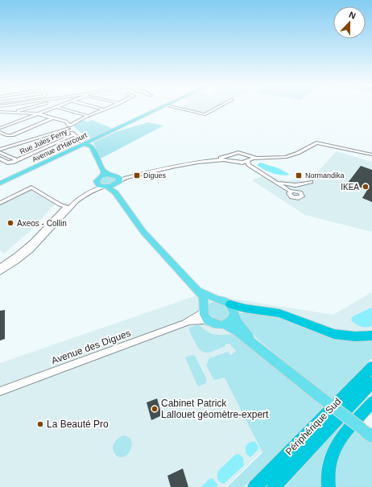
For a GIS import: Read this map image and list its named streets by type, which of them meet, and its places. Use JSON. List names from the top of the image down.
{
  "streets": {
    "highway": ["Périphérique Sud"],
    "main road": ["Avenue d'Harcourt"],
    "street": ["Rue Jules Ferry", "Avenue des Digues"]
  },
  "places": {
    "transit": ["Digues", "Normandika"],
    "other": [
      "IKEA",
      "Axeos - Collin",
      "Cabinet Patrick Lallouet géomètre-expert",
      "La Beauté Pro"
    ]
  },
  "north": "top"
}
